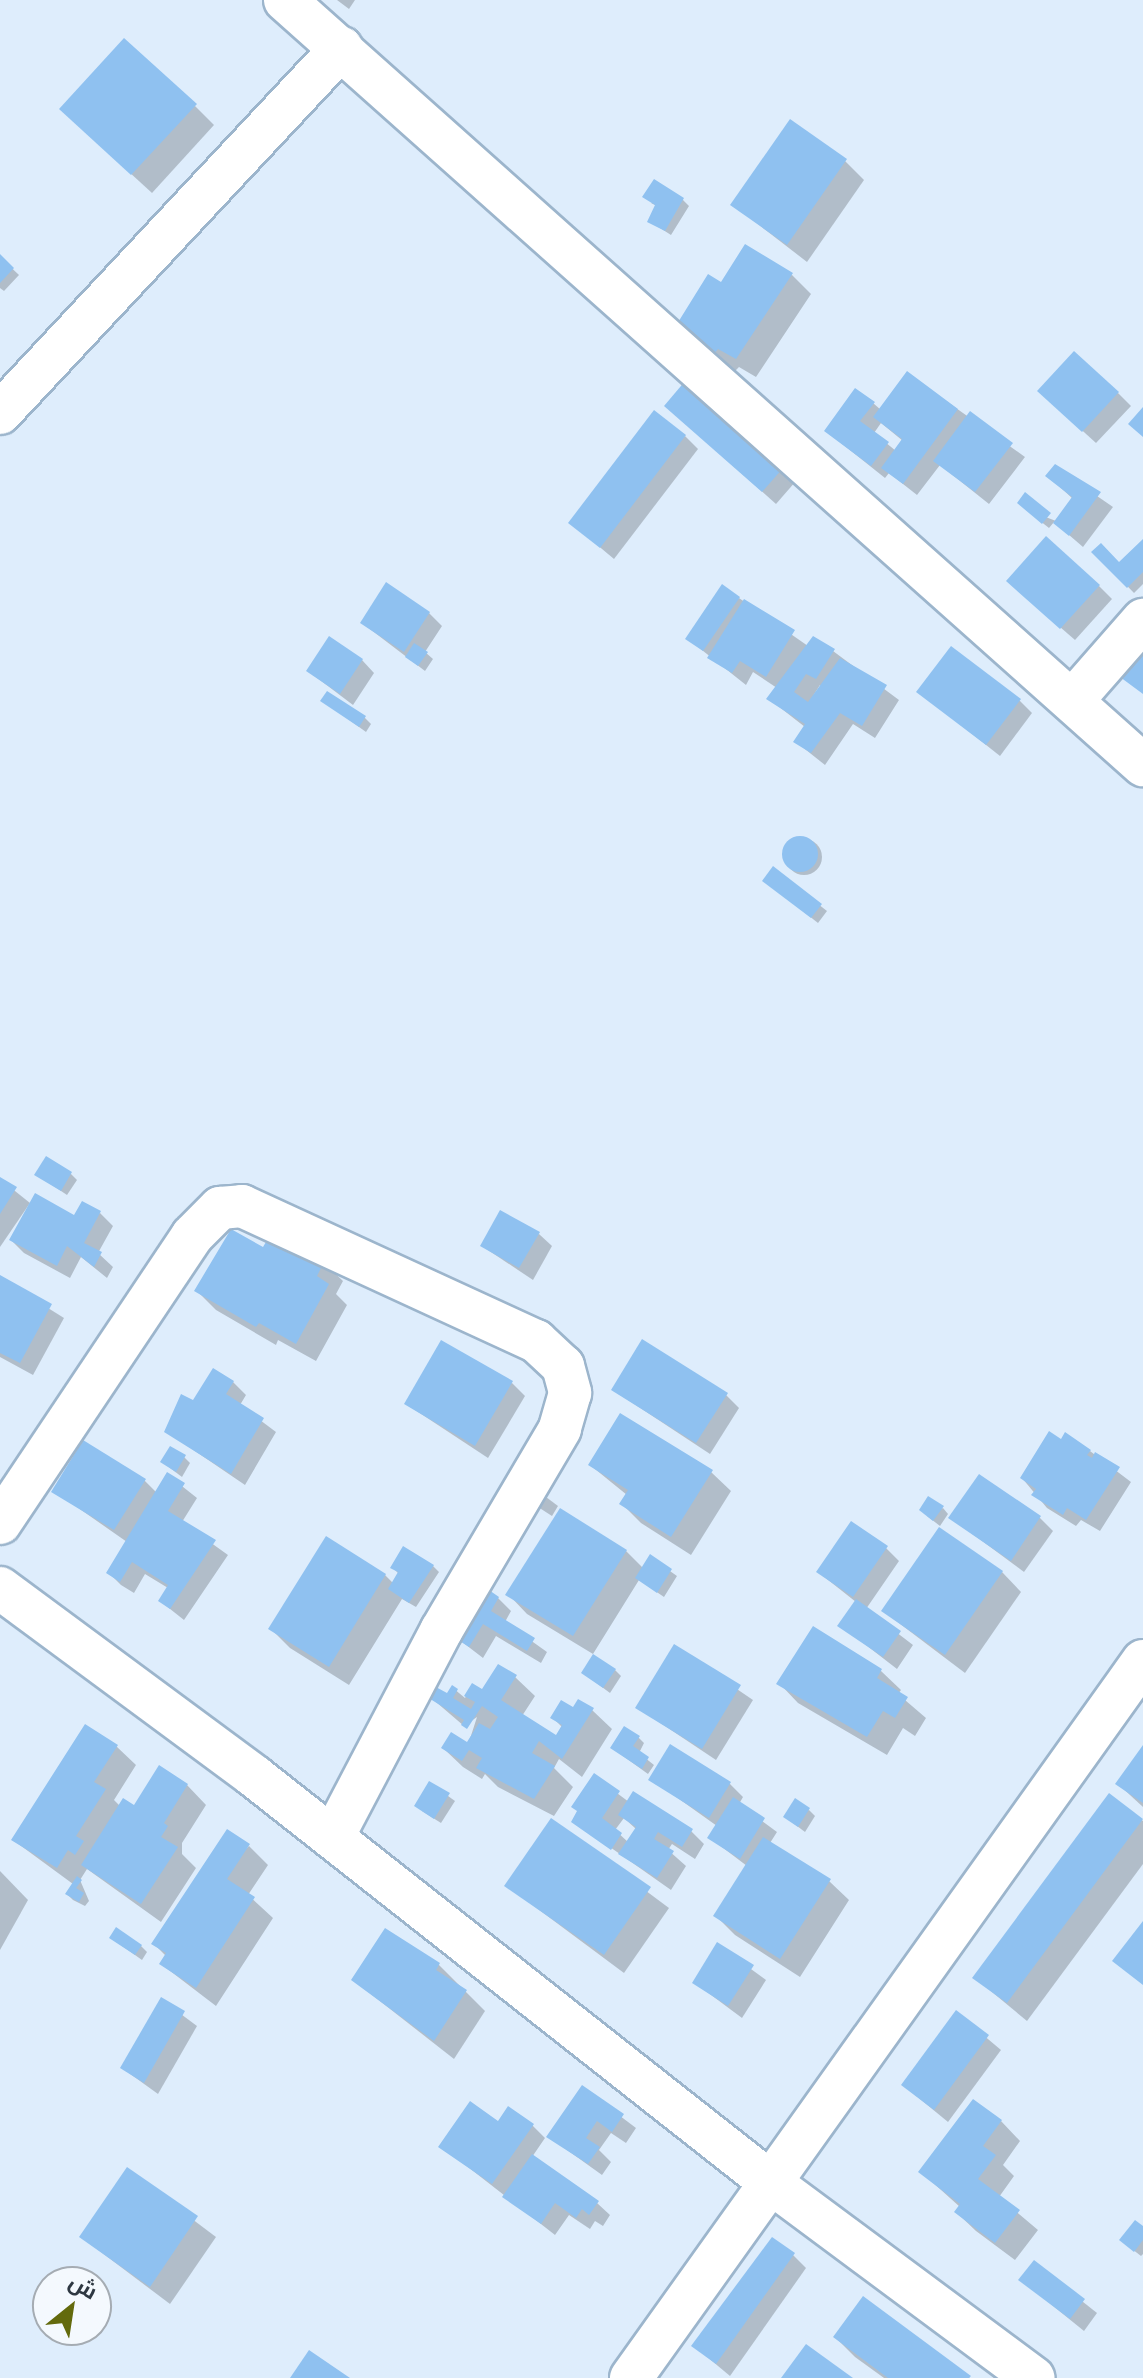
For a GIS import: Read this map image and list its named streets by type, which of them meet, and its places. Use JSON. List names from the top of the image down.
{
  "north": "top right"
}
